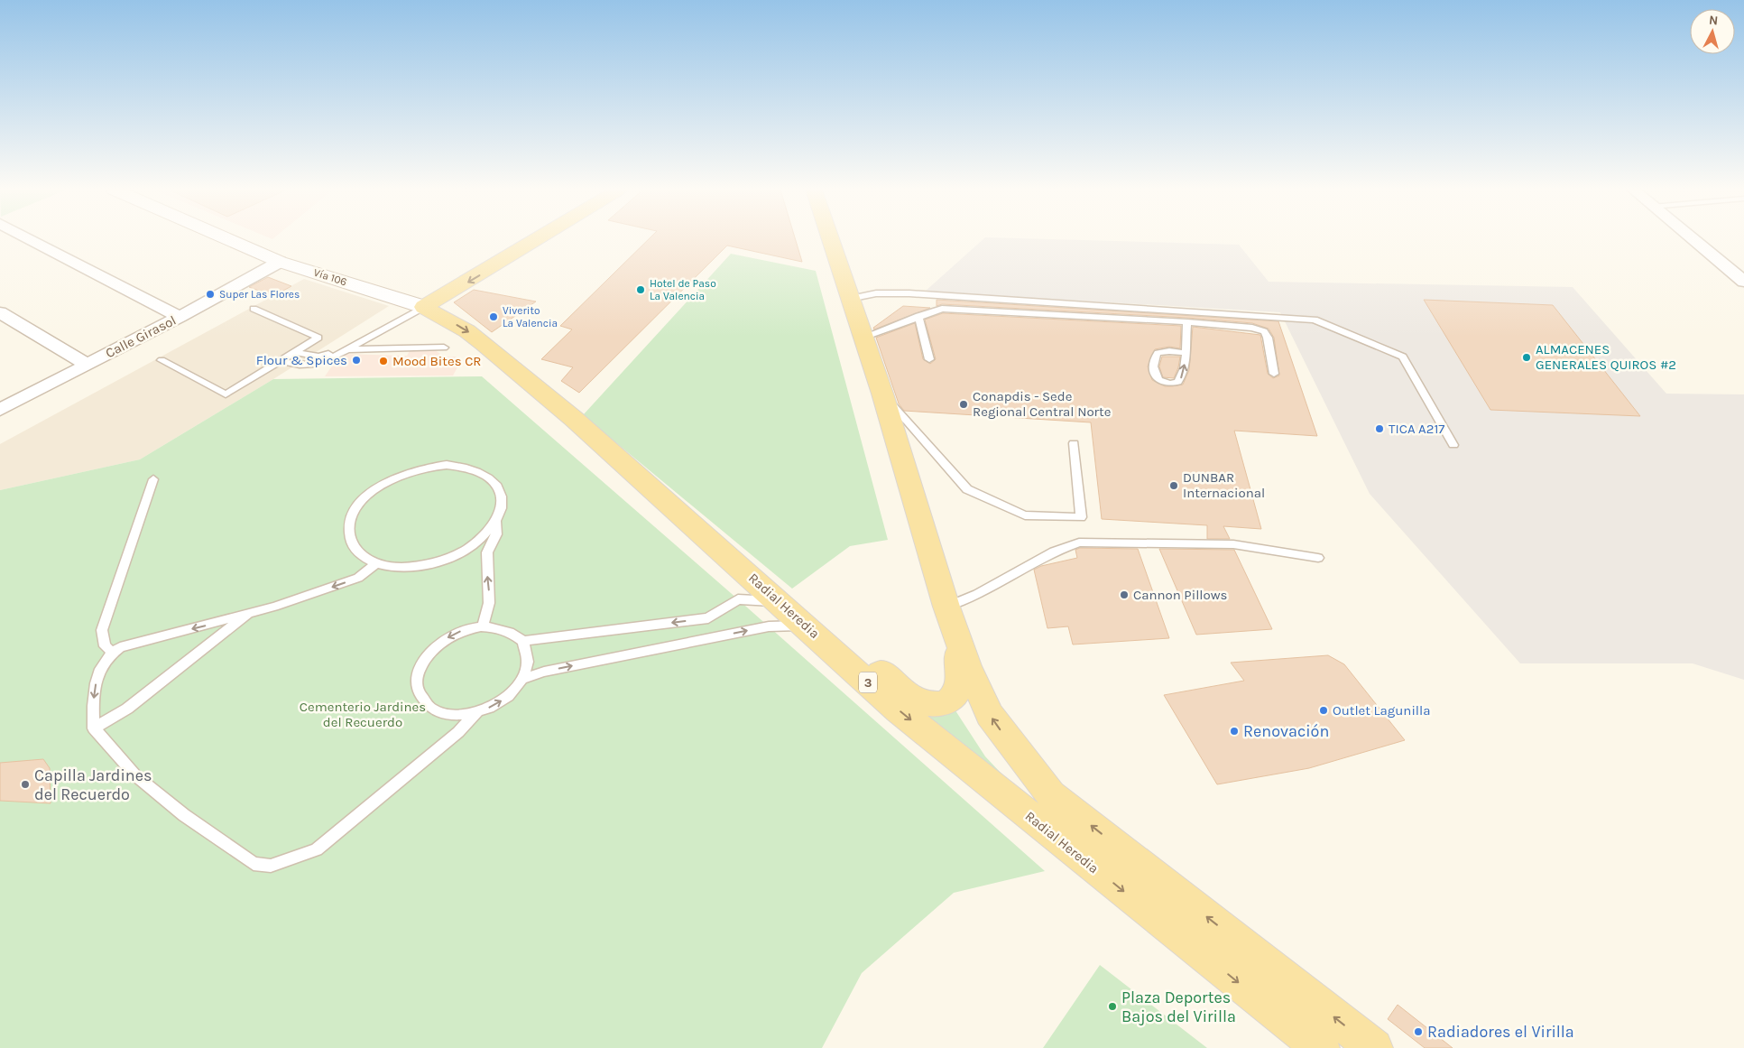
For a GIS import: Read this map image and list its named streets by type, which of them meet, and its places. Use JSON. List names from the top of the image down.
{
  "streets": {
    "main road": ["Vía 106", "Radial Heredia", "3"],
    "street": ["Calle Girasol"]
  },
  "crossings": [
    ["Vía 106", "Calle Girasol"],
    ["Vía 106", "Radial Heredia"]
  ],
  "parks": ["Cementerio Jardines del Recuerdo"],
  "places": [
    "Hotel de Paso La Valencia",
    "Super Las Flores",
    "Viverito La Valencia",
    "ALMACENES GENERALES QUIROS #2",
    "Flour & Spices",
    "Mood Bites CR",
    "Conapdis - Sede Regional Central Norte",
    "TICA A217",
    "DUNBAR Internacional",
    "Cannon Pillows",
    "Outlet Lagunilla",
    "Renovación",
    "Capilla Jardines del Recuerdo",
    "Plaza Deportes Bajos del Virilla",
    "Radiadores el Virilla"
  ],
  "north": "top"
}
